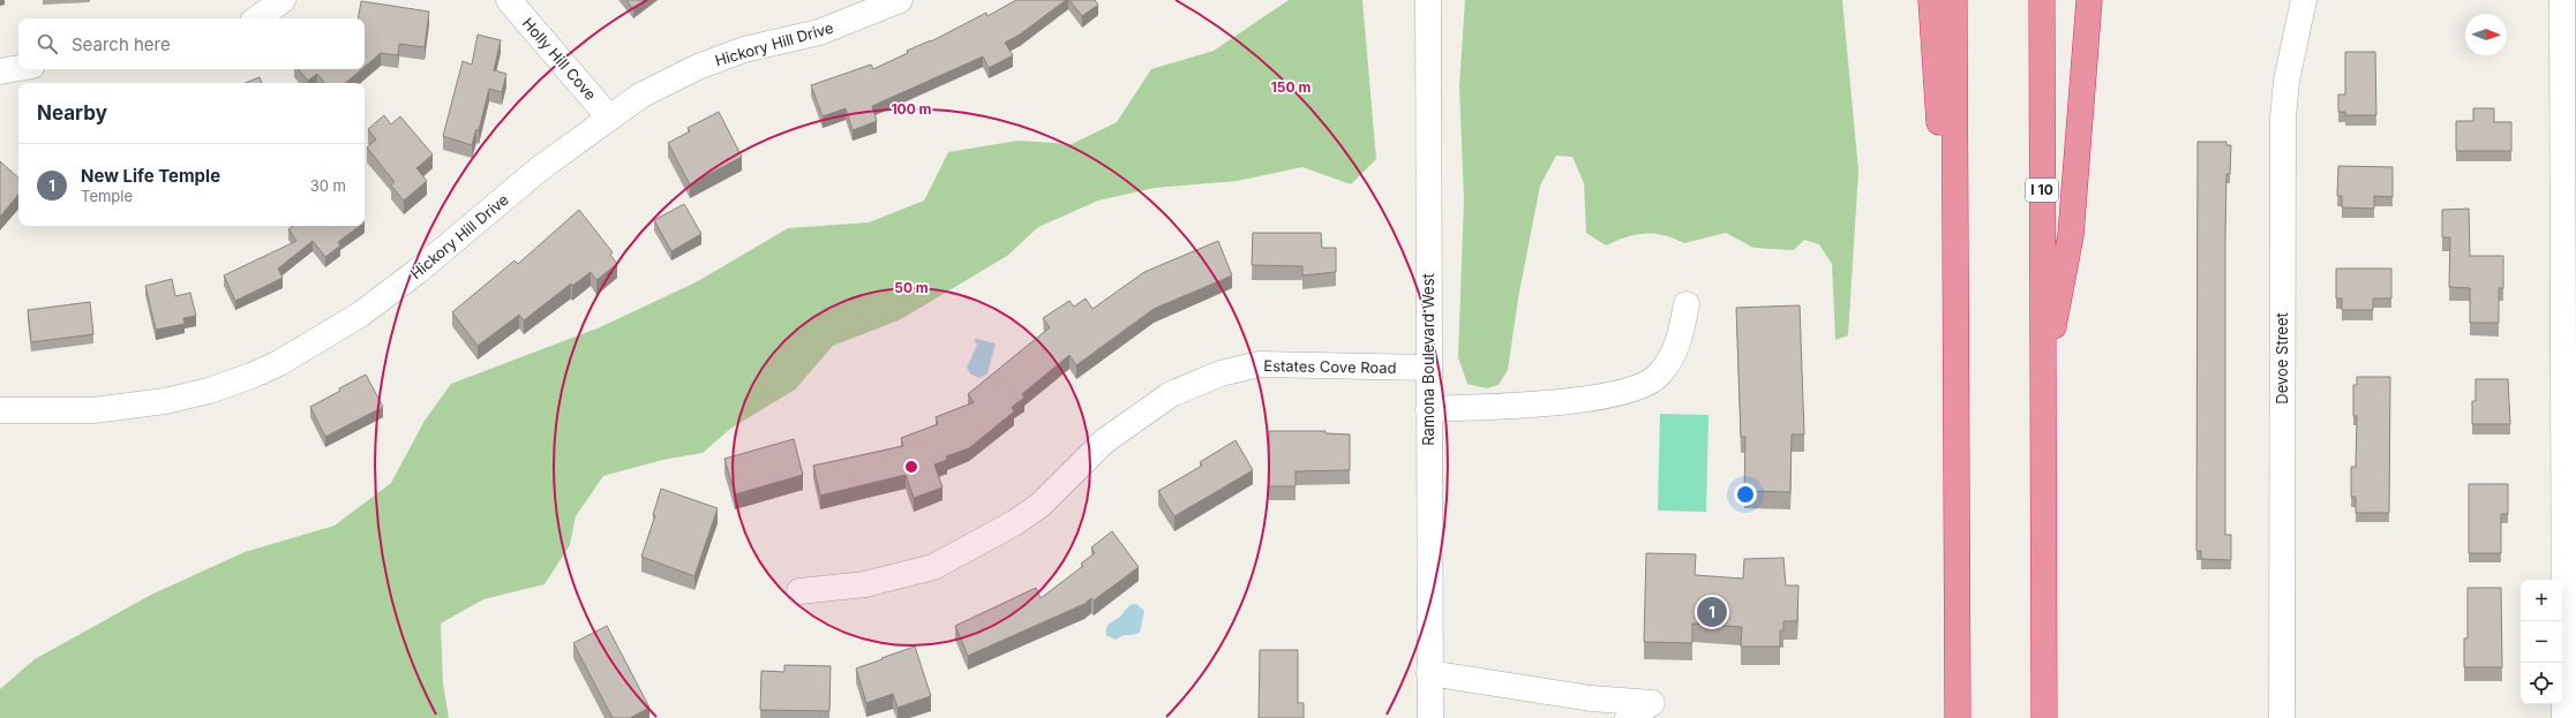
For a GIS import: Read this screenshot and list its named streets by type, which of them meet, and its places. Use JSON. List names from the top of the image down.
{
  "streets": {
    "highway": ["I 10"],
    "street": [
      "Hickory Hill Drive",
      "Holly Hill Cove",
      "Devoe Street",
      "Ramona Boulevard West",
      "Estates Cove Road"
    ]
  },
  "crossings": [
    ["Hickory Hill Drive", "Holly Hill Cove"],
    ["Ramona Boulevard West", "Estates Cove Road"]
  ],
  "north": "right",
  "page": {
    "search": "Search here",
    "heading": "Nearby",
    "list": [
      {
        "mark": "1",
        "name": "New Life Temple",
        "note": "Temple",
        "value": "30 m"
      }
    ],
    "map_buttons": ["+", "−"],
    "pins": "1"
  },
  "rings": ["150 m", "100 m", "50 m"]
}
